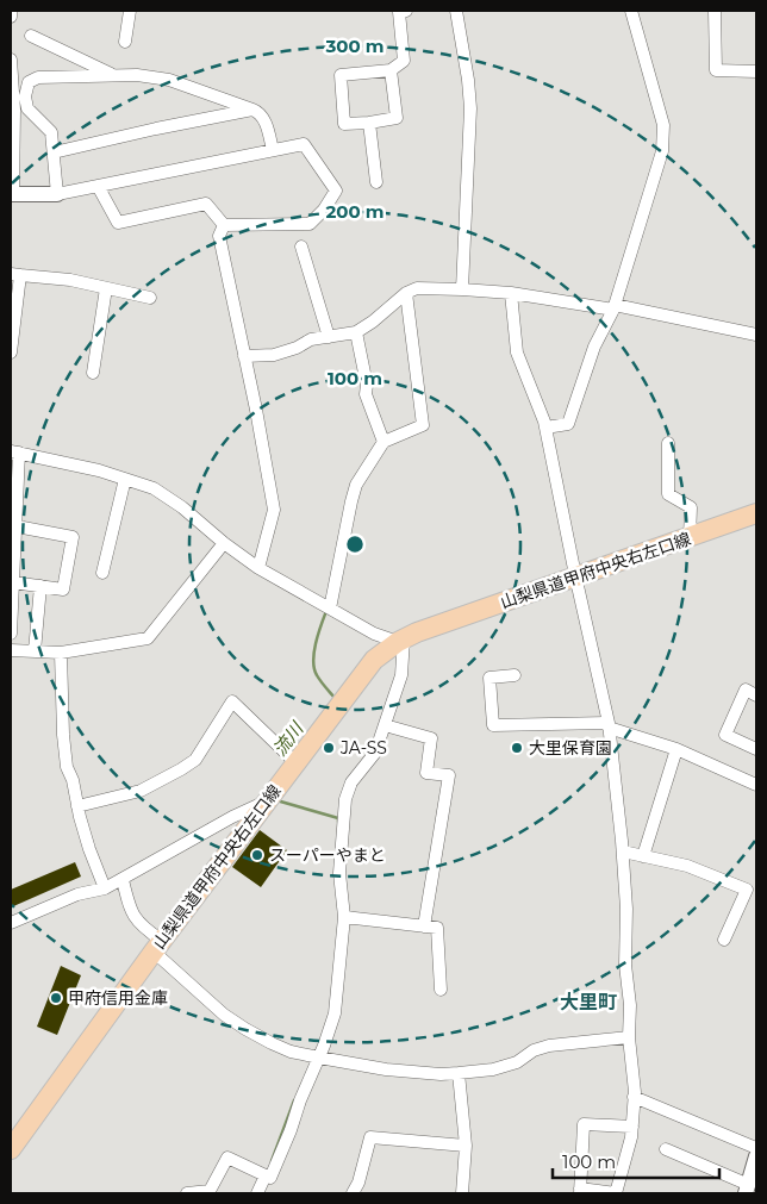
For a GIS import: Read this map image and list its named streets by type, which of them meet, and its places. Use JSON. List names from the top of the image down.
{
  "streets": {
    "main road": ["山梨県道甲府中央右左口線"]
  },
  "districts": ["大里町"],
  "water": ["流川"],
  "places": [
    "JA-SS",
    "大里保育園",
    "スーパーやまと",
    "甲府信用金庫"
  ],
  "scale_bar": "100 m",
  "rings": ["300 m", "200 m", "100 m"]
}
